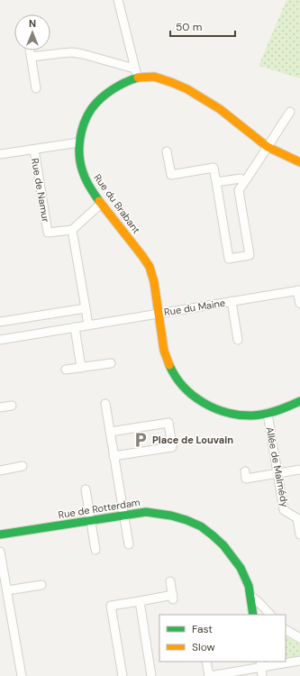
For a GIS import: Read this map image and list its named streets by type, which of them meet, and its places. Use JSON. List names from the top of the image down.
{
  "streets": {
    "street": [
      "Rue de Namur",
      "Rue du Brabant",
      "Rue du Maine",
      "Allée de Malmédy",
      "Rue de Rotterdam"
    ]
  },
  "crossings": [
    ["Rue du Brabant", "Rue du Maine"],
    ["Rue du Brabant", "Allée de Malmédy"]
  ],
  "places": {
    "parking": ["Place de Louvain"]
  },
  "legend": ["Fast", "Slow"],
  "scale_bar": "50 m",
  "north": "top"
}
